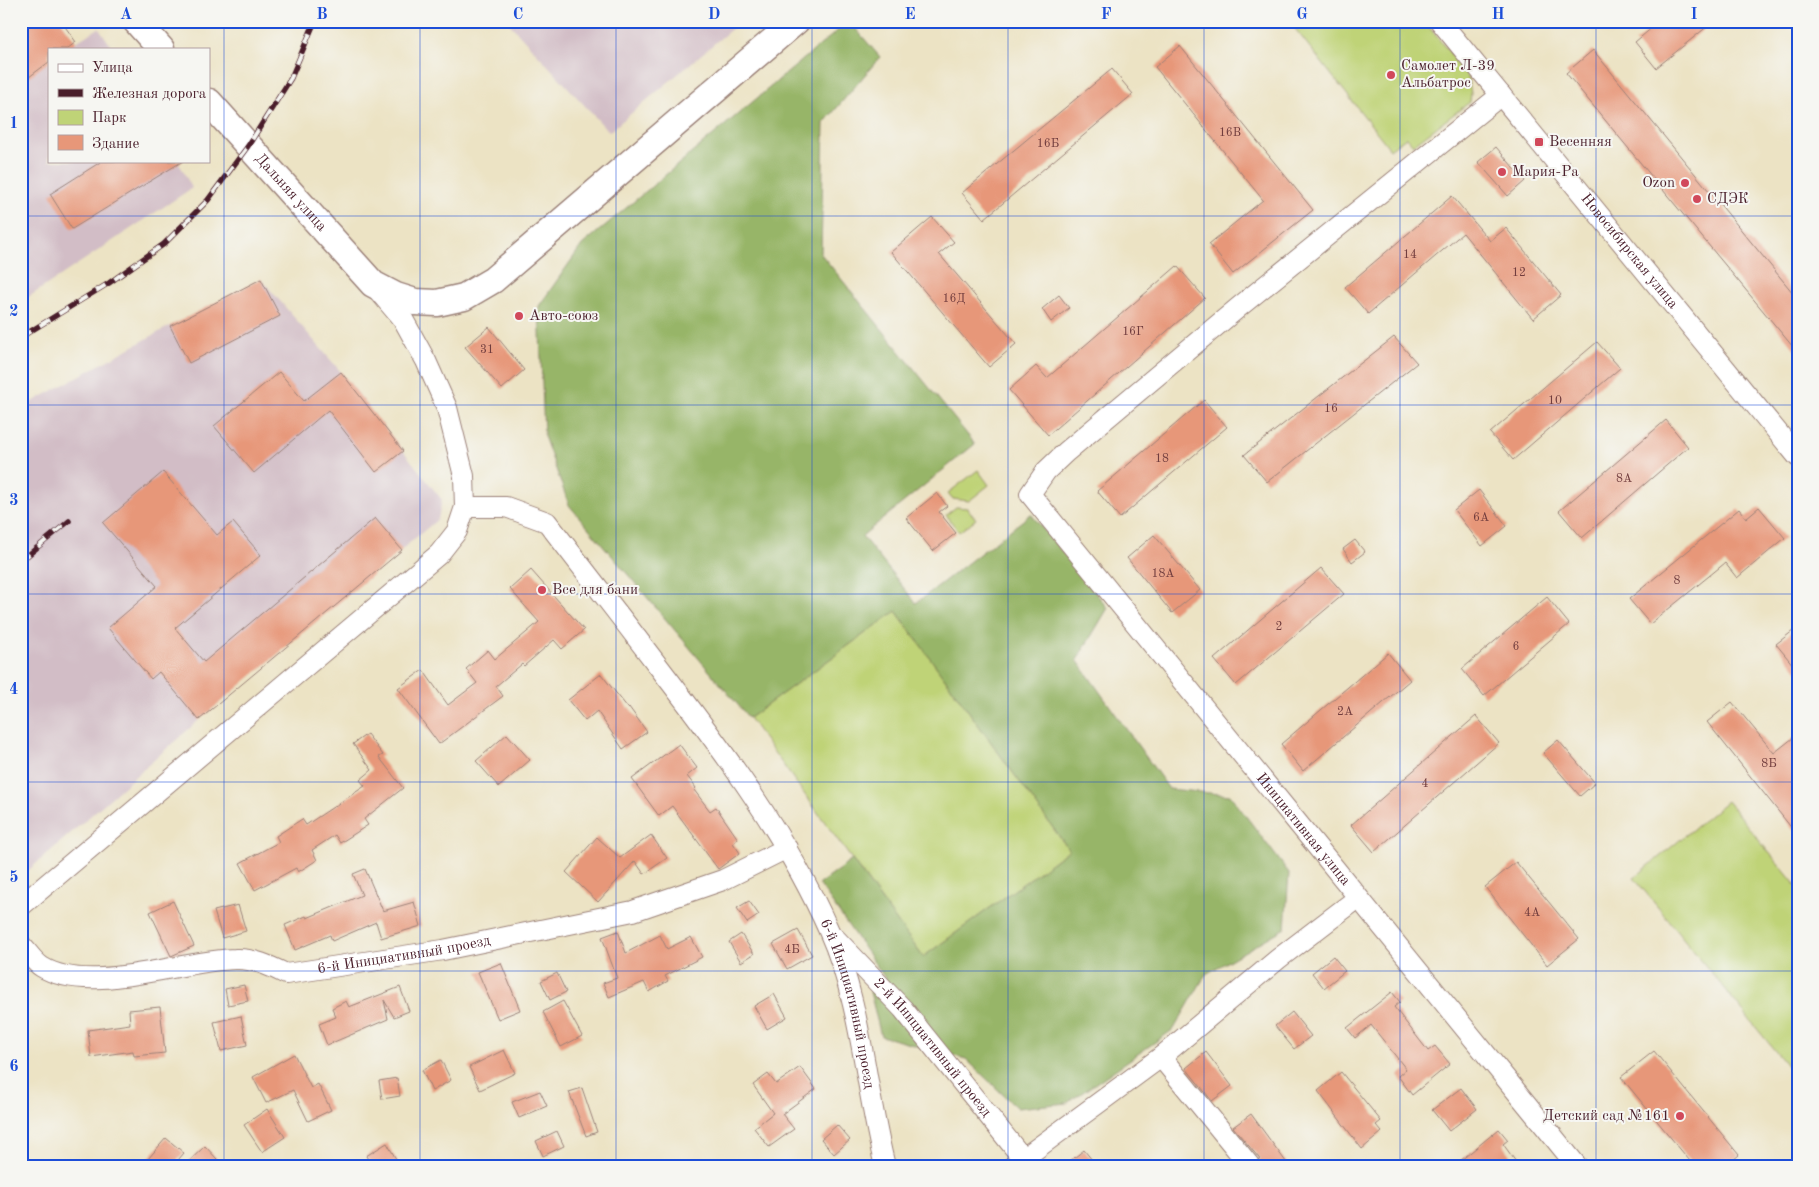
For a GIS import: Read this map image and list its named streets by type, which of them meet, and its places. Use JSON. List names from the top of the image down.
{
  "streets": {
    "main road": ["Дальняя улица"],
    "street": [
      "Новосибирская улица",
      "Инициативная улица",
      "6-й Инициативный проезд",
      "2-й Инициативный проезд"
    ]
  },
  "crossings": [
    ["Новосибирская улица", "Инициативная улица"],
    ["6-й Инициативный проезд", "2-й Инициативный проезд"]
  ],
  "places": {
    "other": [
      "Самолет Л-39 Альбатрос",
      "Мария-Ра",
      "Ozon",
      "СДЭК",
      "Авто-союз",
      "Все для бани",
      "Детский сад №161"
    ],
    "transit": ["Весенняя"]
  },
  "house_numbers": [
    "16В",
    "16Б",
    "14",
    "12",
    "16Д",
    "16Г",
    "31",
    "10",
    "16",
    "18",
    "8А",
    "6А",
    "18А",
    "8",
    "2",
    "6",
    "2А",
    "8Б",
    "4",
    "4А",
    "4Б"
  ],
  "legend": [
    "Улица",
    "Железная дорога",
    "Парк",
    "Здание"
  ],
  "grid": {
    "columns": [
      "A",
      "B",
      "C",
      "D",
      "E",
      "F",
      "G",
      "H",
      "I"
    ],
    "rows": [
      "1",
      "2",
      "3",
      "4",
      "5",
      "6"
    ]
  }
}
